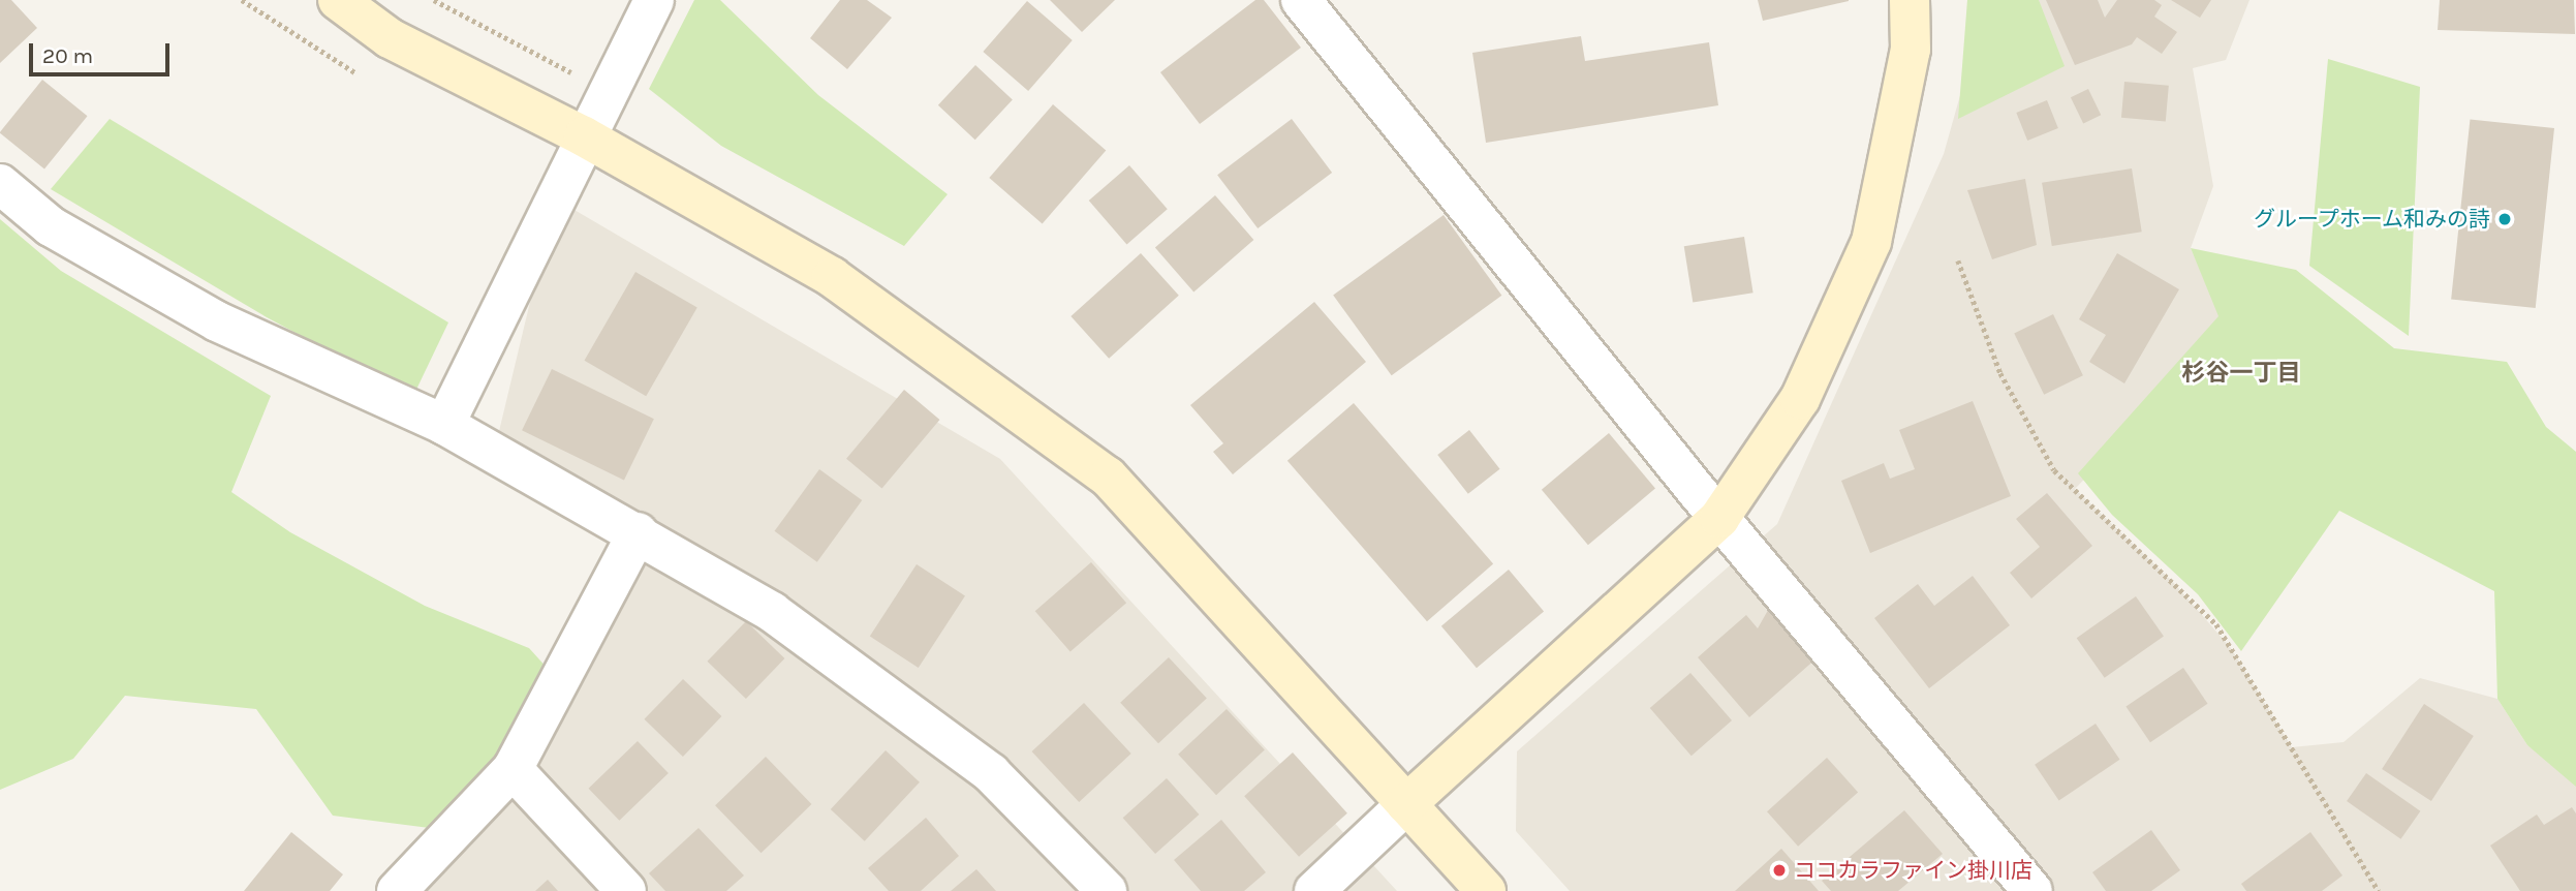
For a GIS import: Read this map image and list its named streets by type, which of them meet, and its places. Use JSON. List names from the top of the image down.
{
  "districts": ["杉谷一丁目"],
  "places": ["グループホーム和みの詩", "ココカラファイン掛川店"],
  "scale_bar": "20 m"
}
